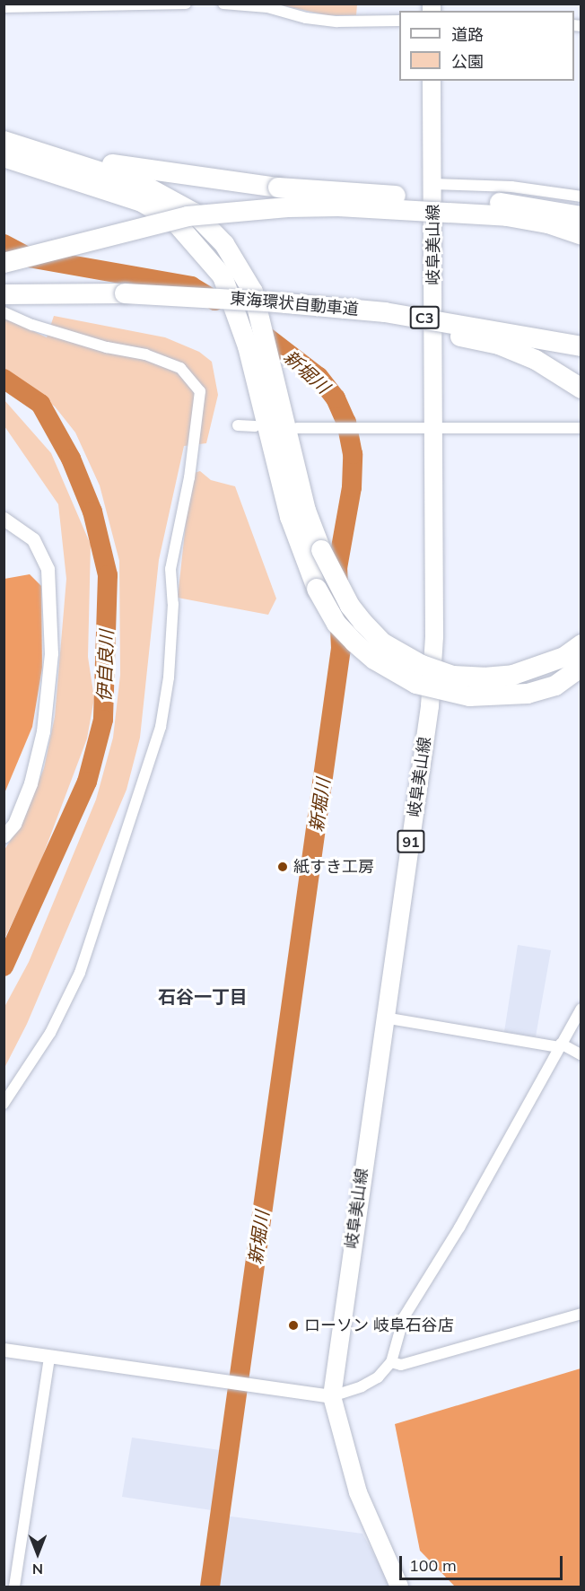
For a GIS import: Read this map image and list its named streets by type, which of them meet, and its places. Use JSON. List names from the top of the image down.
{
  "streets": {
    "highway": ["東海環状自動車道", "C3"],
    "main road": ["岐阜美山線", "91"]
  },
  "districts": ["石谷一丁目"],
  "water": ["新堀川", "伊自良川"],
  "places": ["紙すき工房", "ローソン 岐阜石谷店"],
  "legend": ["道路", "公園"],
  "scale_bar": "100 m",
  "north": "bottom"
}
